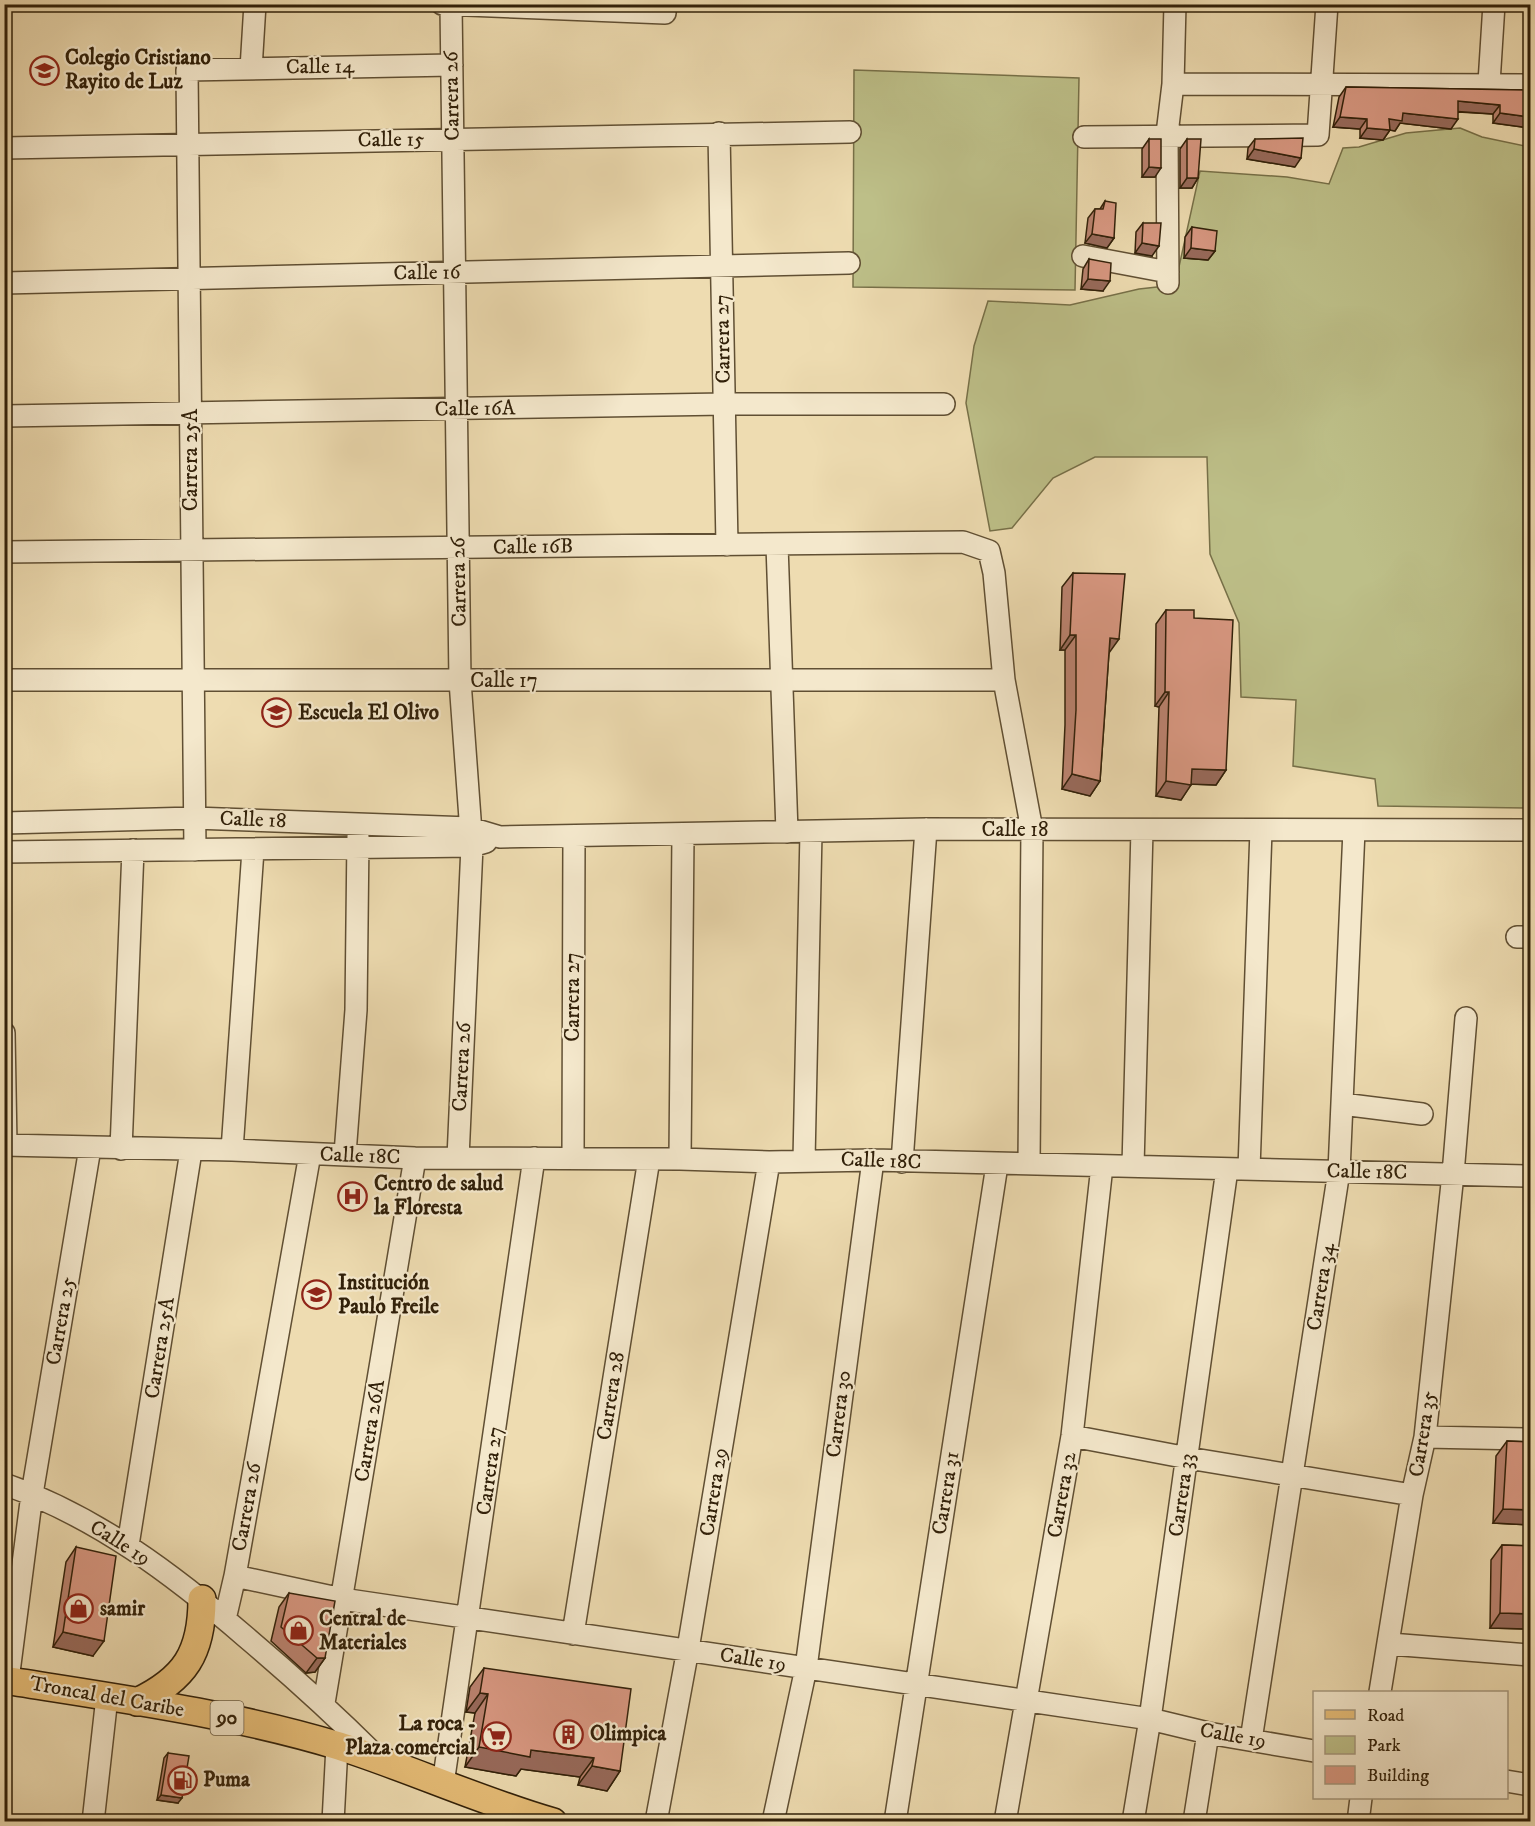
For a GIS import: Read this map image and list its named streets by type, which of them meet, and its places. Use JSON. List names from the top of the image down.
{
  "streets": {
    "main road": ["Troncal del Caribe", "90"],
    "street": [
      "Calle 14",
      "Carrera 26",
      "Calle 15",
      "Calle 16",
      "Carrera 27",
      "Calle 16A",
      "Carrera 25A",
      "Calle 16B",
      "Calle 17",
      "Calle 18",
      "Calle 18C",
      "Carrera 34",
      "Carrera 25",
      "Carrera 28",
      "Carrera 30",
      "Carrera 26A",
      "Carrera 35",
      "Carrera 29",
      "Carrera 31",
      "Carrera 32",
      "Carrera 33",
      "Calle 19"
    ]
  },
  "crossings": [
    ["Calle 14", "Carrera 26"],
    ["Calle 14", "Carrera 25A"],
    ["Carrera 26", "Calle 15"],
    ["Carrera 26", "Calle 16"],
    ["Carrera 26", "Calle 16A"],
    ["Carrera 26", "Calle 16B"],
    ["Carrera 26", "Calle 17"],
    ["Carrera 26", "Calle 18"],
    ["Carrera 26", "Calle 18C"],
    ["Carrera 26", "Calle 19"],
    ["Calle 15", "Carrera 27"],
    ["Calle 15", "Carrera 25A"],
    ["Calle 16", "Carrera 27"],
    ["Calle 16", "Carrera 25A"],
    ["Carrera 27", "Calle 16A"],
    ["Carrera 27", "Calle 16B"],
    ["Carrera 27", "Calle 18"],
    ["Carrera 27", "Calle 18C"],
    ["Carrera 27", "Calle 19"],
    ["Carrera 27", "Troncal del Caribe"],
    ["Calle 16A", "Carrera 25A"],
    ["Carrera 25A", "Calle 16B"],
    ["Carrera 25A", "Calle 17"],
    ["Carrera 25A", "Calle 18"],
    ["Carrera 25A", "Calle 18C"],
    ["Carrera 25A", "Calle 19"],
    ["Calle 16B", "Calle 17"],
    ["Calle 18", "Carrera 34"],
    ["Calle 18C", "Carrera 34"],
    ["Calle 18C", "Carrera 25"],
    ["Calle 18C", "Carrera 28"],
    ["Calle 18C", "Carrera 30"],
    ["Calle 18C", "Carrera 26A"],
    ["Calle 18C", "Carrera 35"],
    ["Calle 18C", "Carrera 29"],
    ["Calle 18C", "Carrera 31"],
    ["Calle 18C", "Carrera 32"],
    ["Calle 18C", "Carrera 33"],
    ["Carrera 34", "Calle 19"],
    ["Carrera 25", "Calle 19"],
    ["Carrera 25", "Troncal del Caribe"],
    ["Carrera 28", "Calle 19"],
    ["Carrera 30", "Calle 19"],
    ["Carrera 26A", "Calle 19"],
    ["Carrera 29", "Calle 19"],
    ["Carrera 31", "Calle 19"],
    ["Carrera 32", "Calle 19"],
    ["Carrera 33", "Calle 19"],
    ["Calle 19", "Troncal del Caribe"]
  ],
  "places": {
    "school or university": ["Colegio Cristiano Rayito de Luz", "Escuela El Olivo", "Institución Paulo Freile"],
    "hospital": ["Centro de salud la Floresta"],
    "shop": ["samir", "Central de Materiales"],
    "building": ["Olimpica"],
    "supermarket": ["La roca - Plaza comercial"],
    "fuel station": ["Puma"]
  },
  "legend": ["Road", "Park", "Building"]
}
